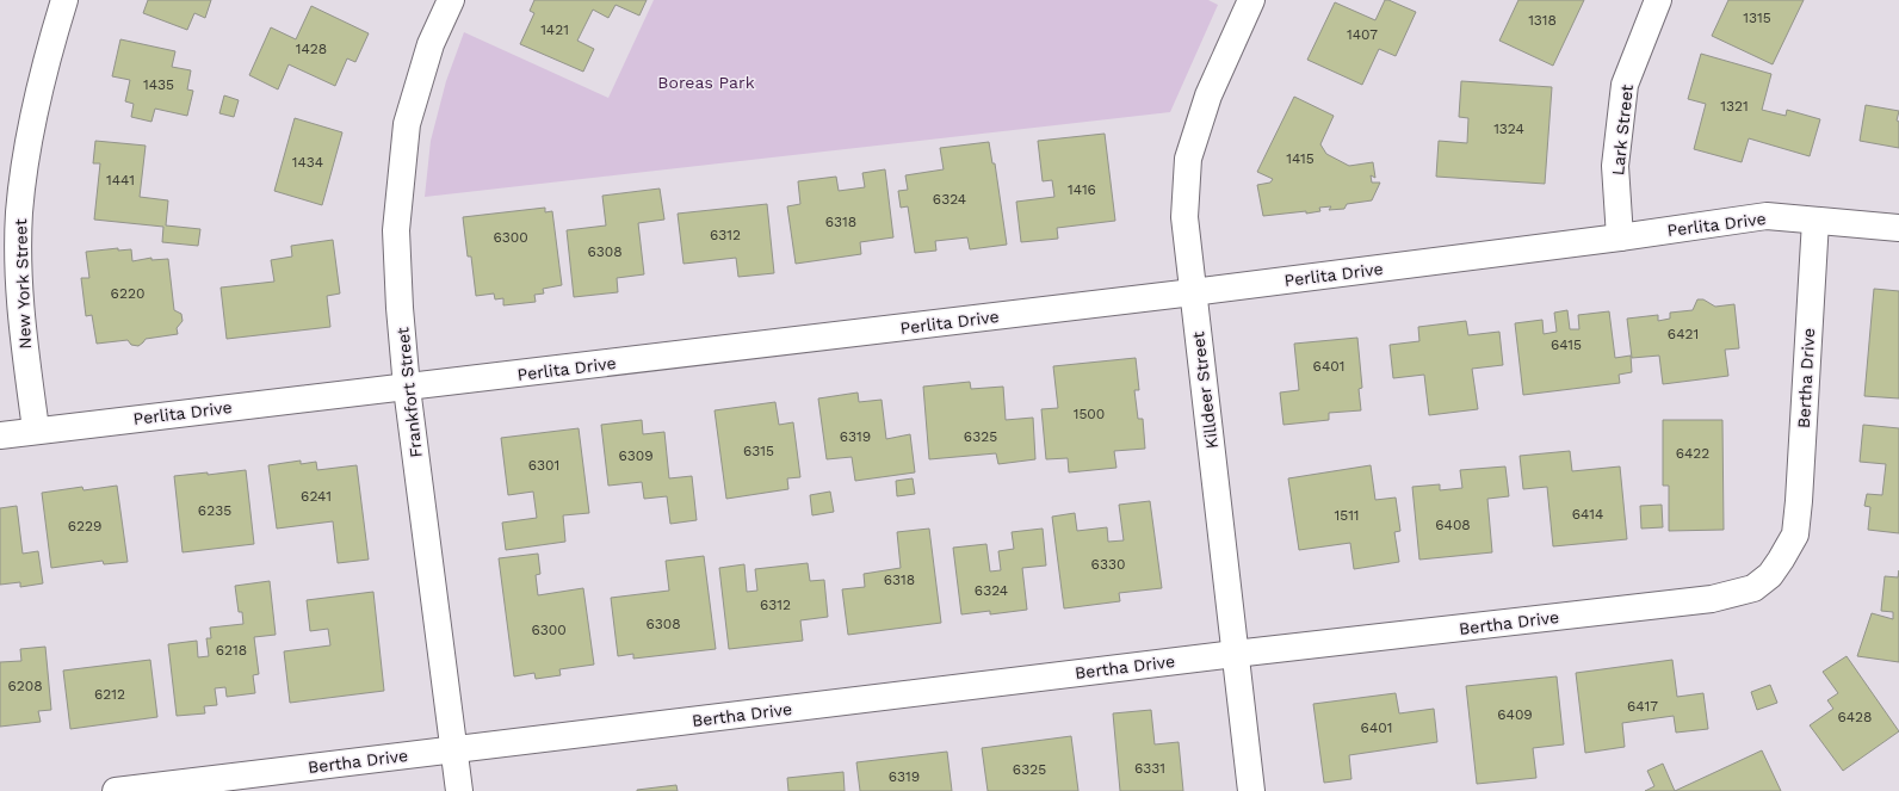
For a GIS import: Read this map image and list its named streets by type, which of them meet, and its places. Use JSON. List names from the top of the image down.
{
  "streets": {
    "street": [
      "Lark Street",
      "Perlita Drive",
      "New York Street",
      "Bertha Drive",
      "Killdeer Street",
      "Frankfort Street"
    ]
  },
  "crossings": [
    ["Lark Street", "Perlita Drive"],
    ["Perlita Drive", "New York Street"],
    ["Perlita Drive", "Bertha Drive"],
    ["Perlita Drive", "Killdeer Street"],
    ["Perlita Drive", "Frankfort Street"],
    ["Bertha Drive", "Killdeer Street"],
    ["Bertha Drive", "Frankfort Street"]
  ],
  "parks": ["Boreas Park"],
  "house_numbers": [
    "1315",
    "1318",
    "1421",
    "1407",
    "1428",
    "1435",
    "1321",
    "1324",
    "1415",
    "1434",
    "1441",
    "1416",
    "6324",
    "6318",
    "6312",
    "6300",
    "6308",
    "6220",
    "6421",
    "6415",
    "6401",
    "1500",
    "6319",
    "6325",
    "6315",
    "6422",
    "6309",
    "6301",
    "6241",
    "6235",
    "6414",
    "1511",
    "6408",
    "6229",
    "6330",
    "6318",
    "6324",
    "6312",
    "6308",
    "6300",
    "6218",
    "6208",
    "6212",
    "6417",
    "6409",
    "6428",
    "6401",
    "6331",
    "6325",
    "6319"
  ]
}
